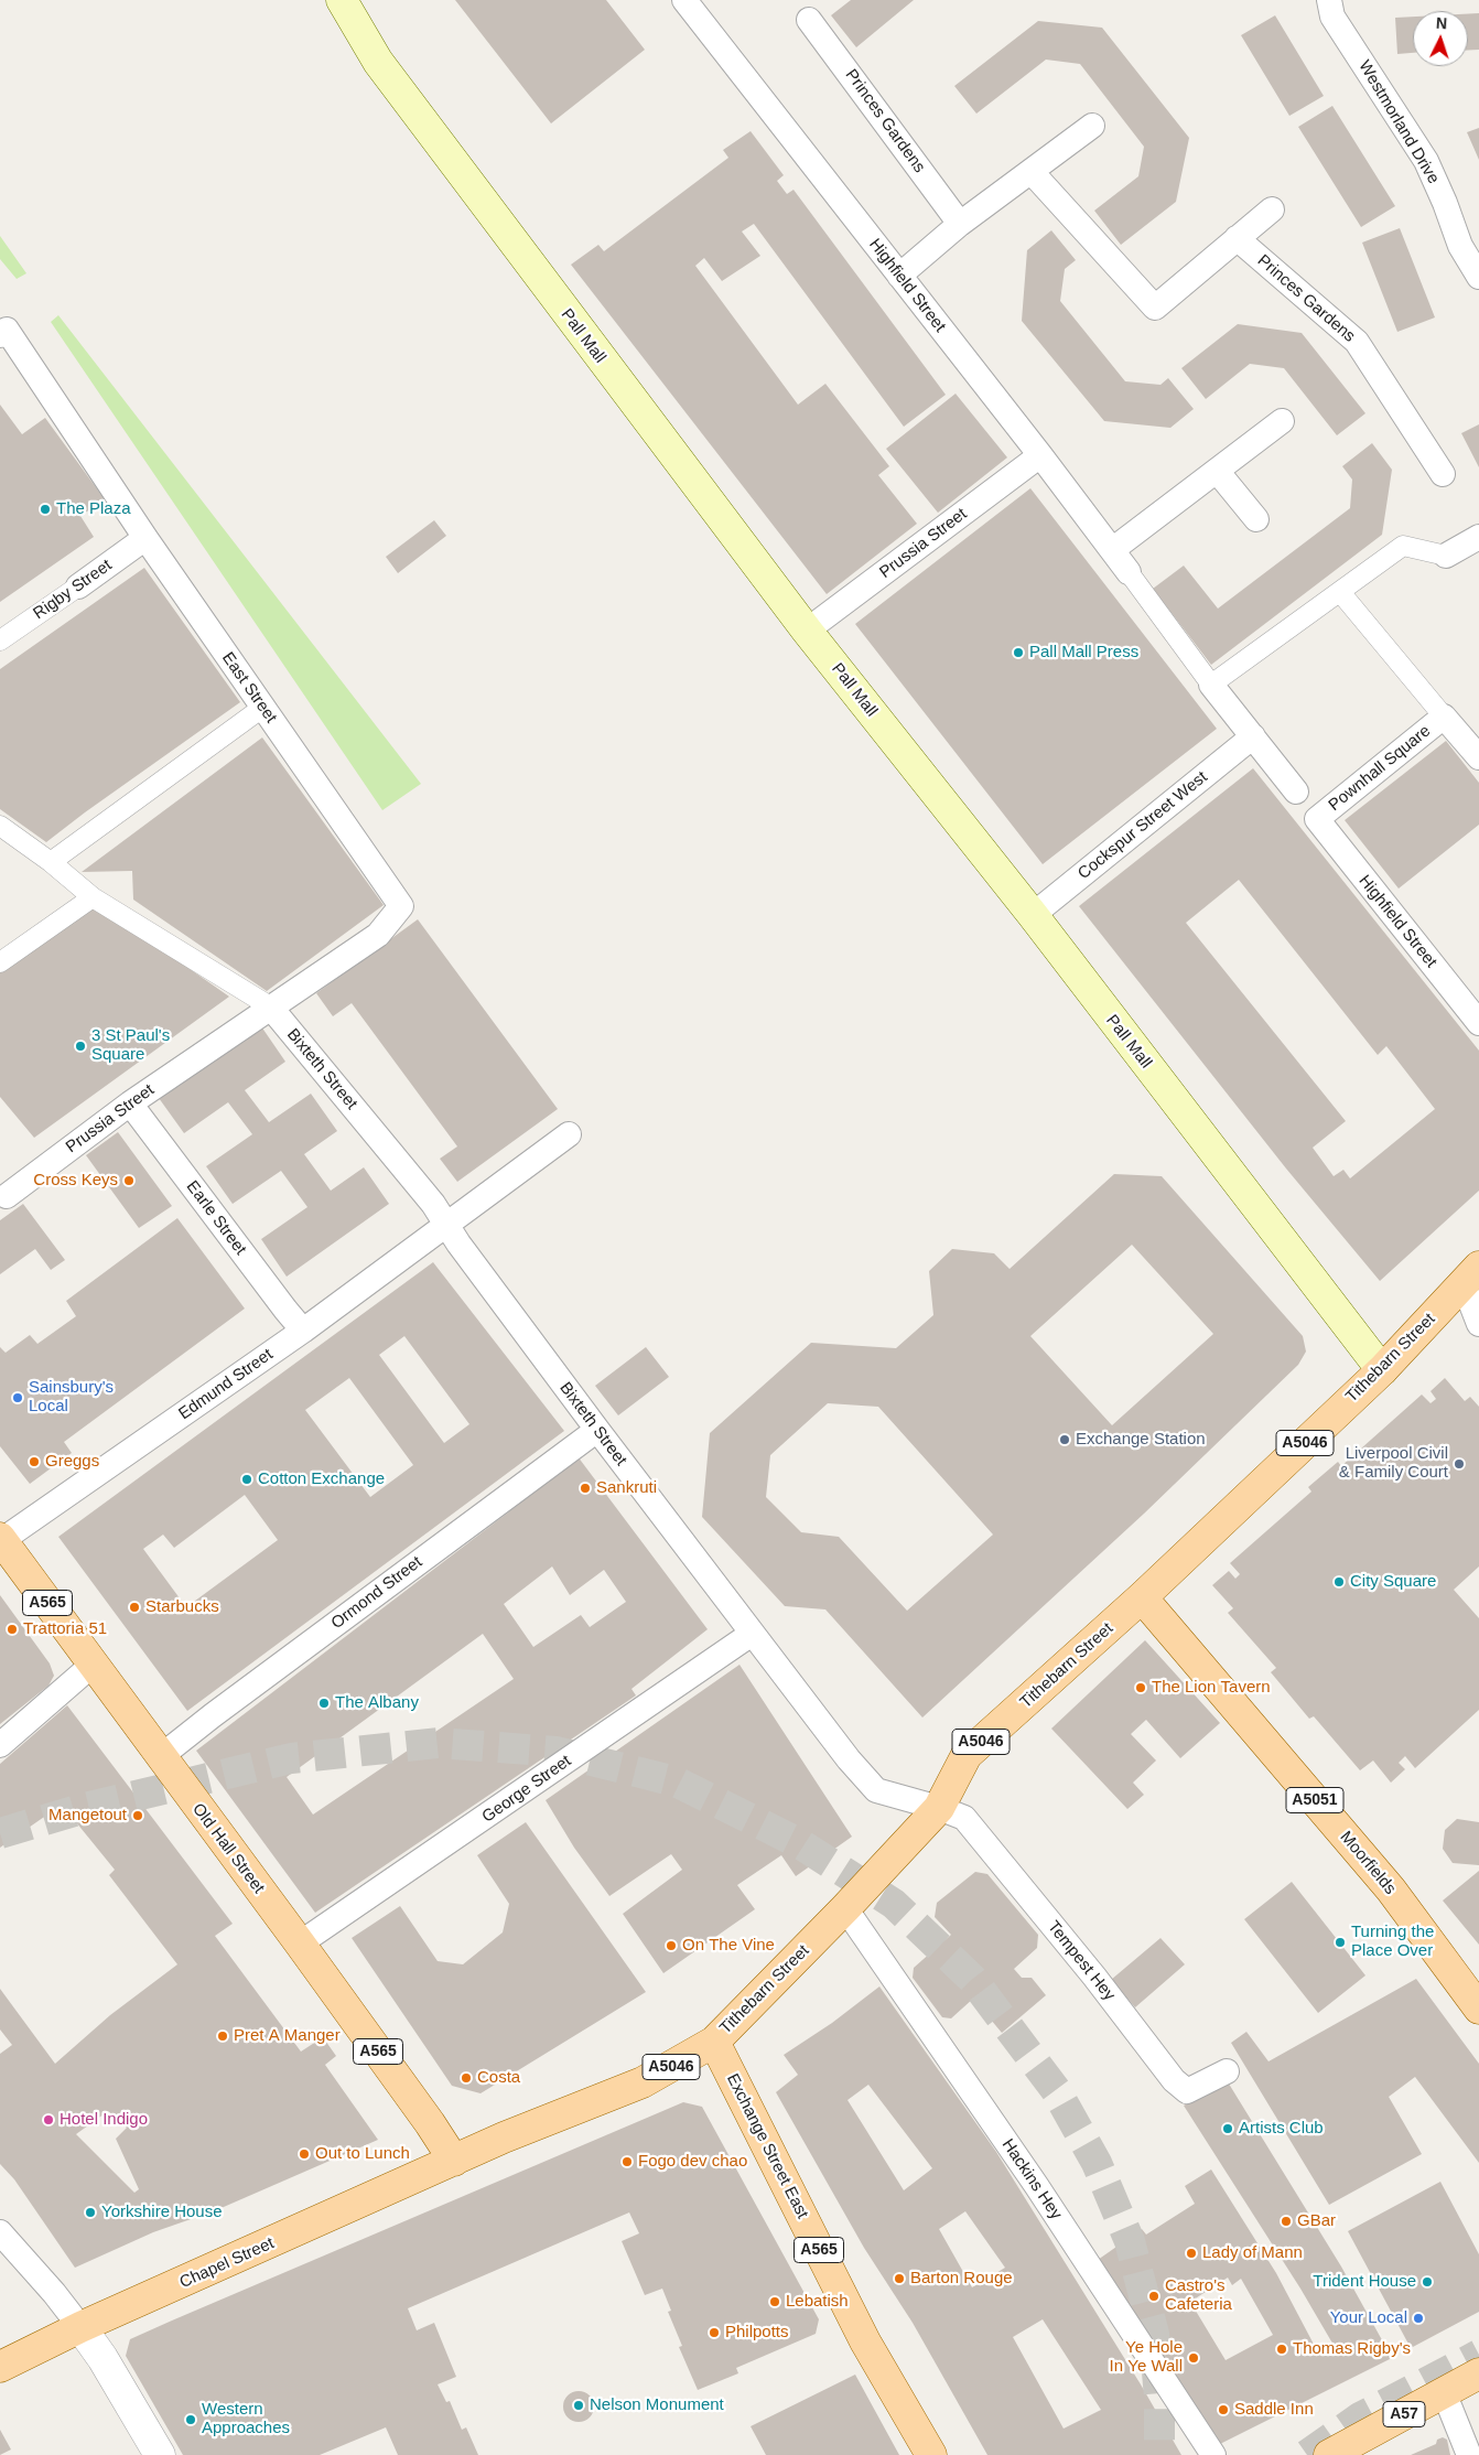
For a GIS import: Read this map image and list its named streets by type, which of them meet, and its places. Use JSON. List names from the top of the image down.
{
  "streets": {
    "main road": [
      "Pall Mall",
      "Tithebarn Street",
      "A5046",
      "A565",
      "A5051",
      "Old Hall Street",
      "Moorfields",
      "Exchange Street East",
      "Chapel Street",
      "A57"
    ],
    "street": [
      "Princes Gardens",
      "Westmorland Drive",
      "Highfield Street",
      "Prussia Street",
      "Rigby Street",
      "East Street",
      "Pownhall Square",
      "Cockspur Street West",
      "Bixteth Street",
      "Earle Street",
      "Edmund Street",
      "Ormond Street",
      "George Street",
      "Tempest Hey",
      "Hackins Hey"
    ]
  },
  "crossings": [
    ["Highfield Street", "Prussia Street"],
    ["Highfield Street", "Pownhall Square"],
    ["Pall Mall", "Prussia Street"],
    ["Pall Mall", "Cockspur Street West"],
    ["Pall Mall", "Tithebarn Street"],
    ["Prussia Street", "East Street"],
    ["Prussia Street", "Bixteth Street"],
    ["Prussia Street", "Earle Street"],
    ["Rigby Street", "East Street"],
    ["East Street", "Bixteth Street"],
    ["Bixteth Street", "Tithebarn Street"],
    ["Bixteth Street", "Edmund Street"],
    ["Bixteth Street", "Ormond Street"],
    ["Bixteth Street", "George Street"],
    ["Bixteth Street", "Tempest Hey"],
    ["Earle Street", "Edmund Street"],
    ["Tithebarn Street", "Old Hall Street"],
    ["Tithebarn Street", "Moorfields"],
    ["Tithebarn Street", "Tempest Hey"],
    ["Tithebarn Street", "Exchange Street East"],
    ["Tithebarn Street", "Hackins Hey"],
    ["Tithebarn Street", "Chapel Street"],
    ["Edmund Street", "Old Hall Street"],
    ["Ormond Street", "Old Hall Street"],
    ["George Street", "Old Hall Street"],
    ["Old Hall Street", "Chapel Street"]
  ],
  "places": [
    "The Plaza",
    "Pall Mall Press",
    "3 St Paul's Square",
    "Cross Keys",
    "Sainsbury's Local",
    "Exchange Station",
    "Greggs",
    "Liverpool Civil & Family Court",
    "Cotton Exchange",
    "Sankruti",
    "City Square",
    "Starbucks",
    "Trattoria 51",
    "The Lion Tavern",
    "The Albany",
    "Mangetout",
    "Turning the Place Over",
    "On The Vine",
    "Pret A Manger",
    "Costa",
    "Hotel Indigo",
    "Artists Club",
    "Out to Lunch",
    "Fogo dev chao",
    "Yorkshire House",
    "GBar",
    "Lady of Mann",
    "Barton Rouge",
    "Trident House",
    "Castro's Cafeteria",
    "Lebatish",
    "Your Local",
    "Philpotts",
    "Thomas Rigby's",
    "Ye Hole In Ye Wall",
    "Nelson Monument",
    "Saddle Inn",
    "Western Approaches"
  ],
  "north": "top"
}
